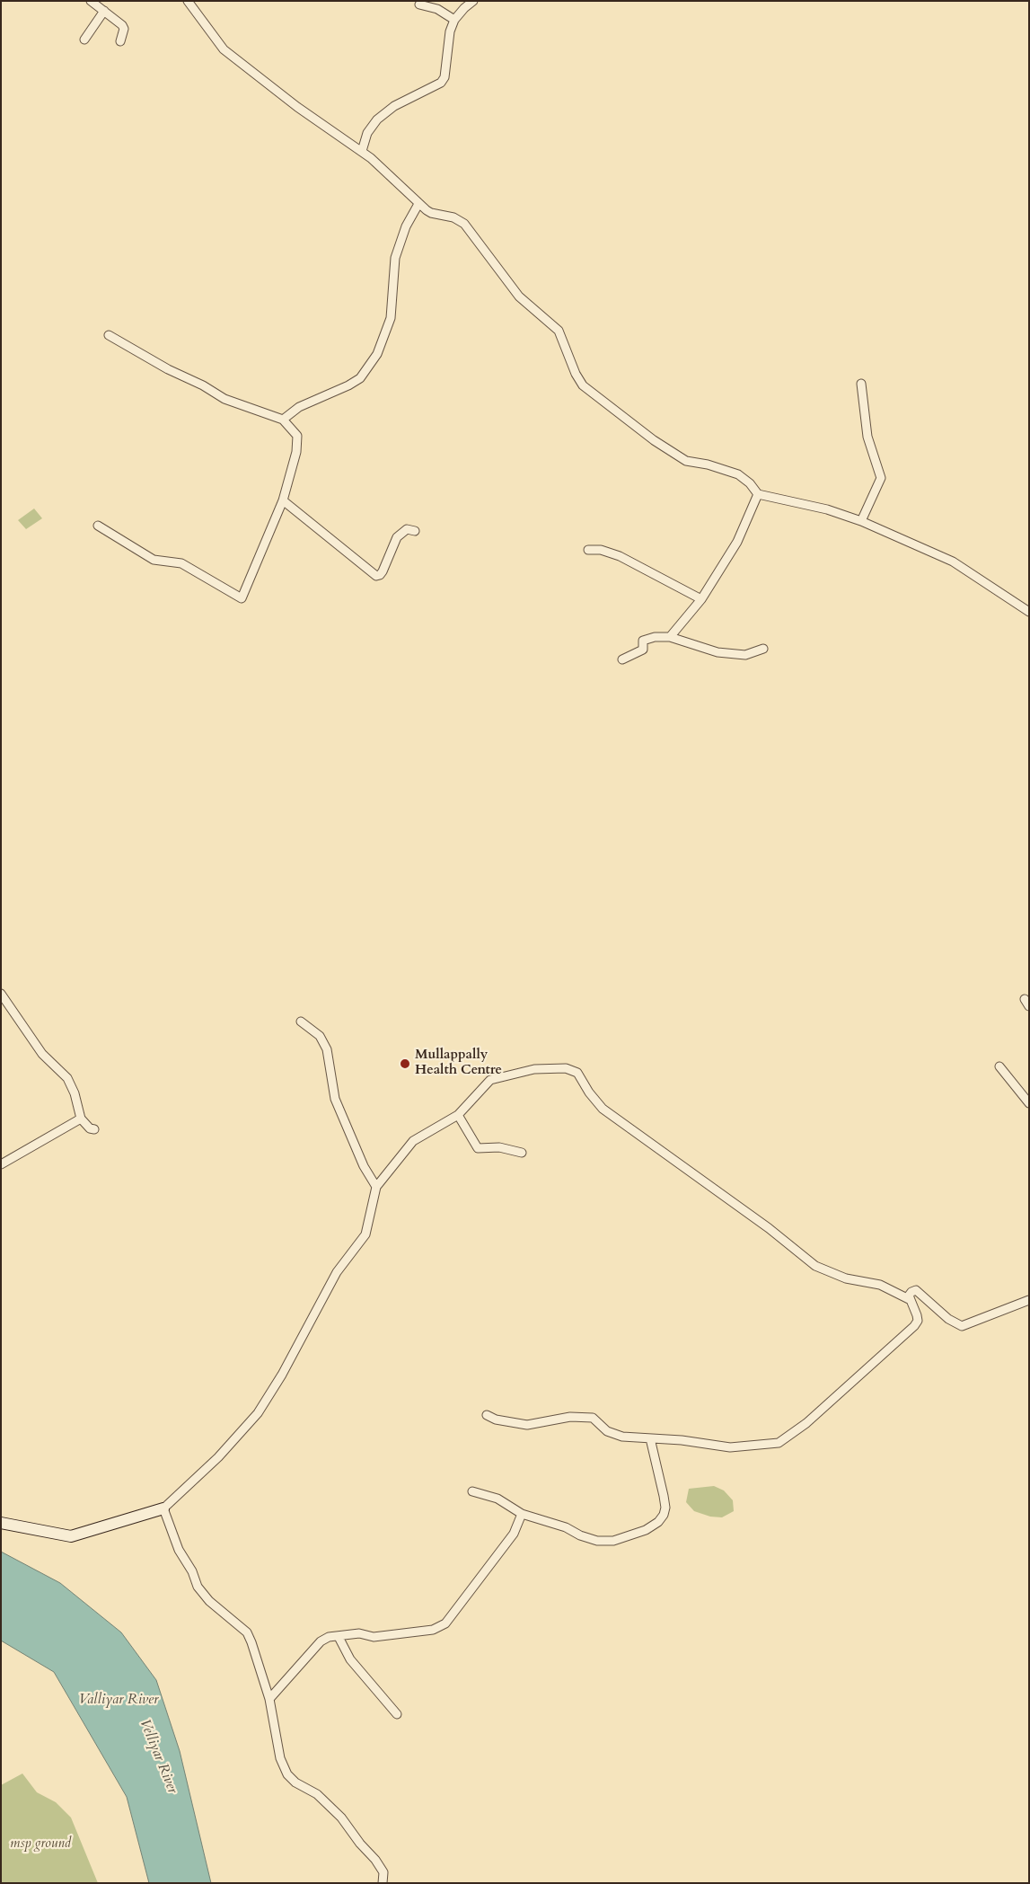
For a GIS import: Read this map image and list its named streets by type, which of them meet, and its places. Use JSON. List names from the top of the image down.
{
  "water": ["Valliyar River", "Velliyar River"],
  "parks": ["msp ground"],
  "places": ["Mullappally Health Centre"]
}
